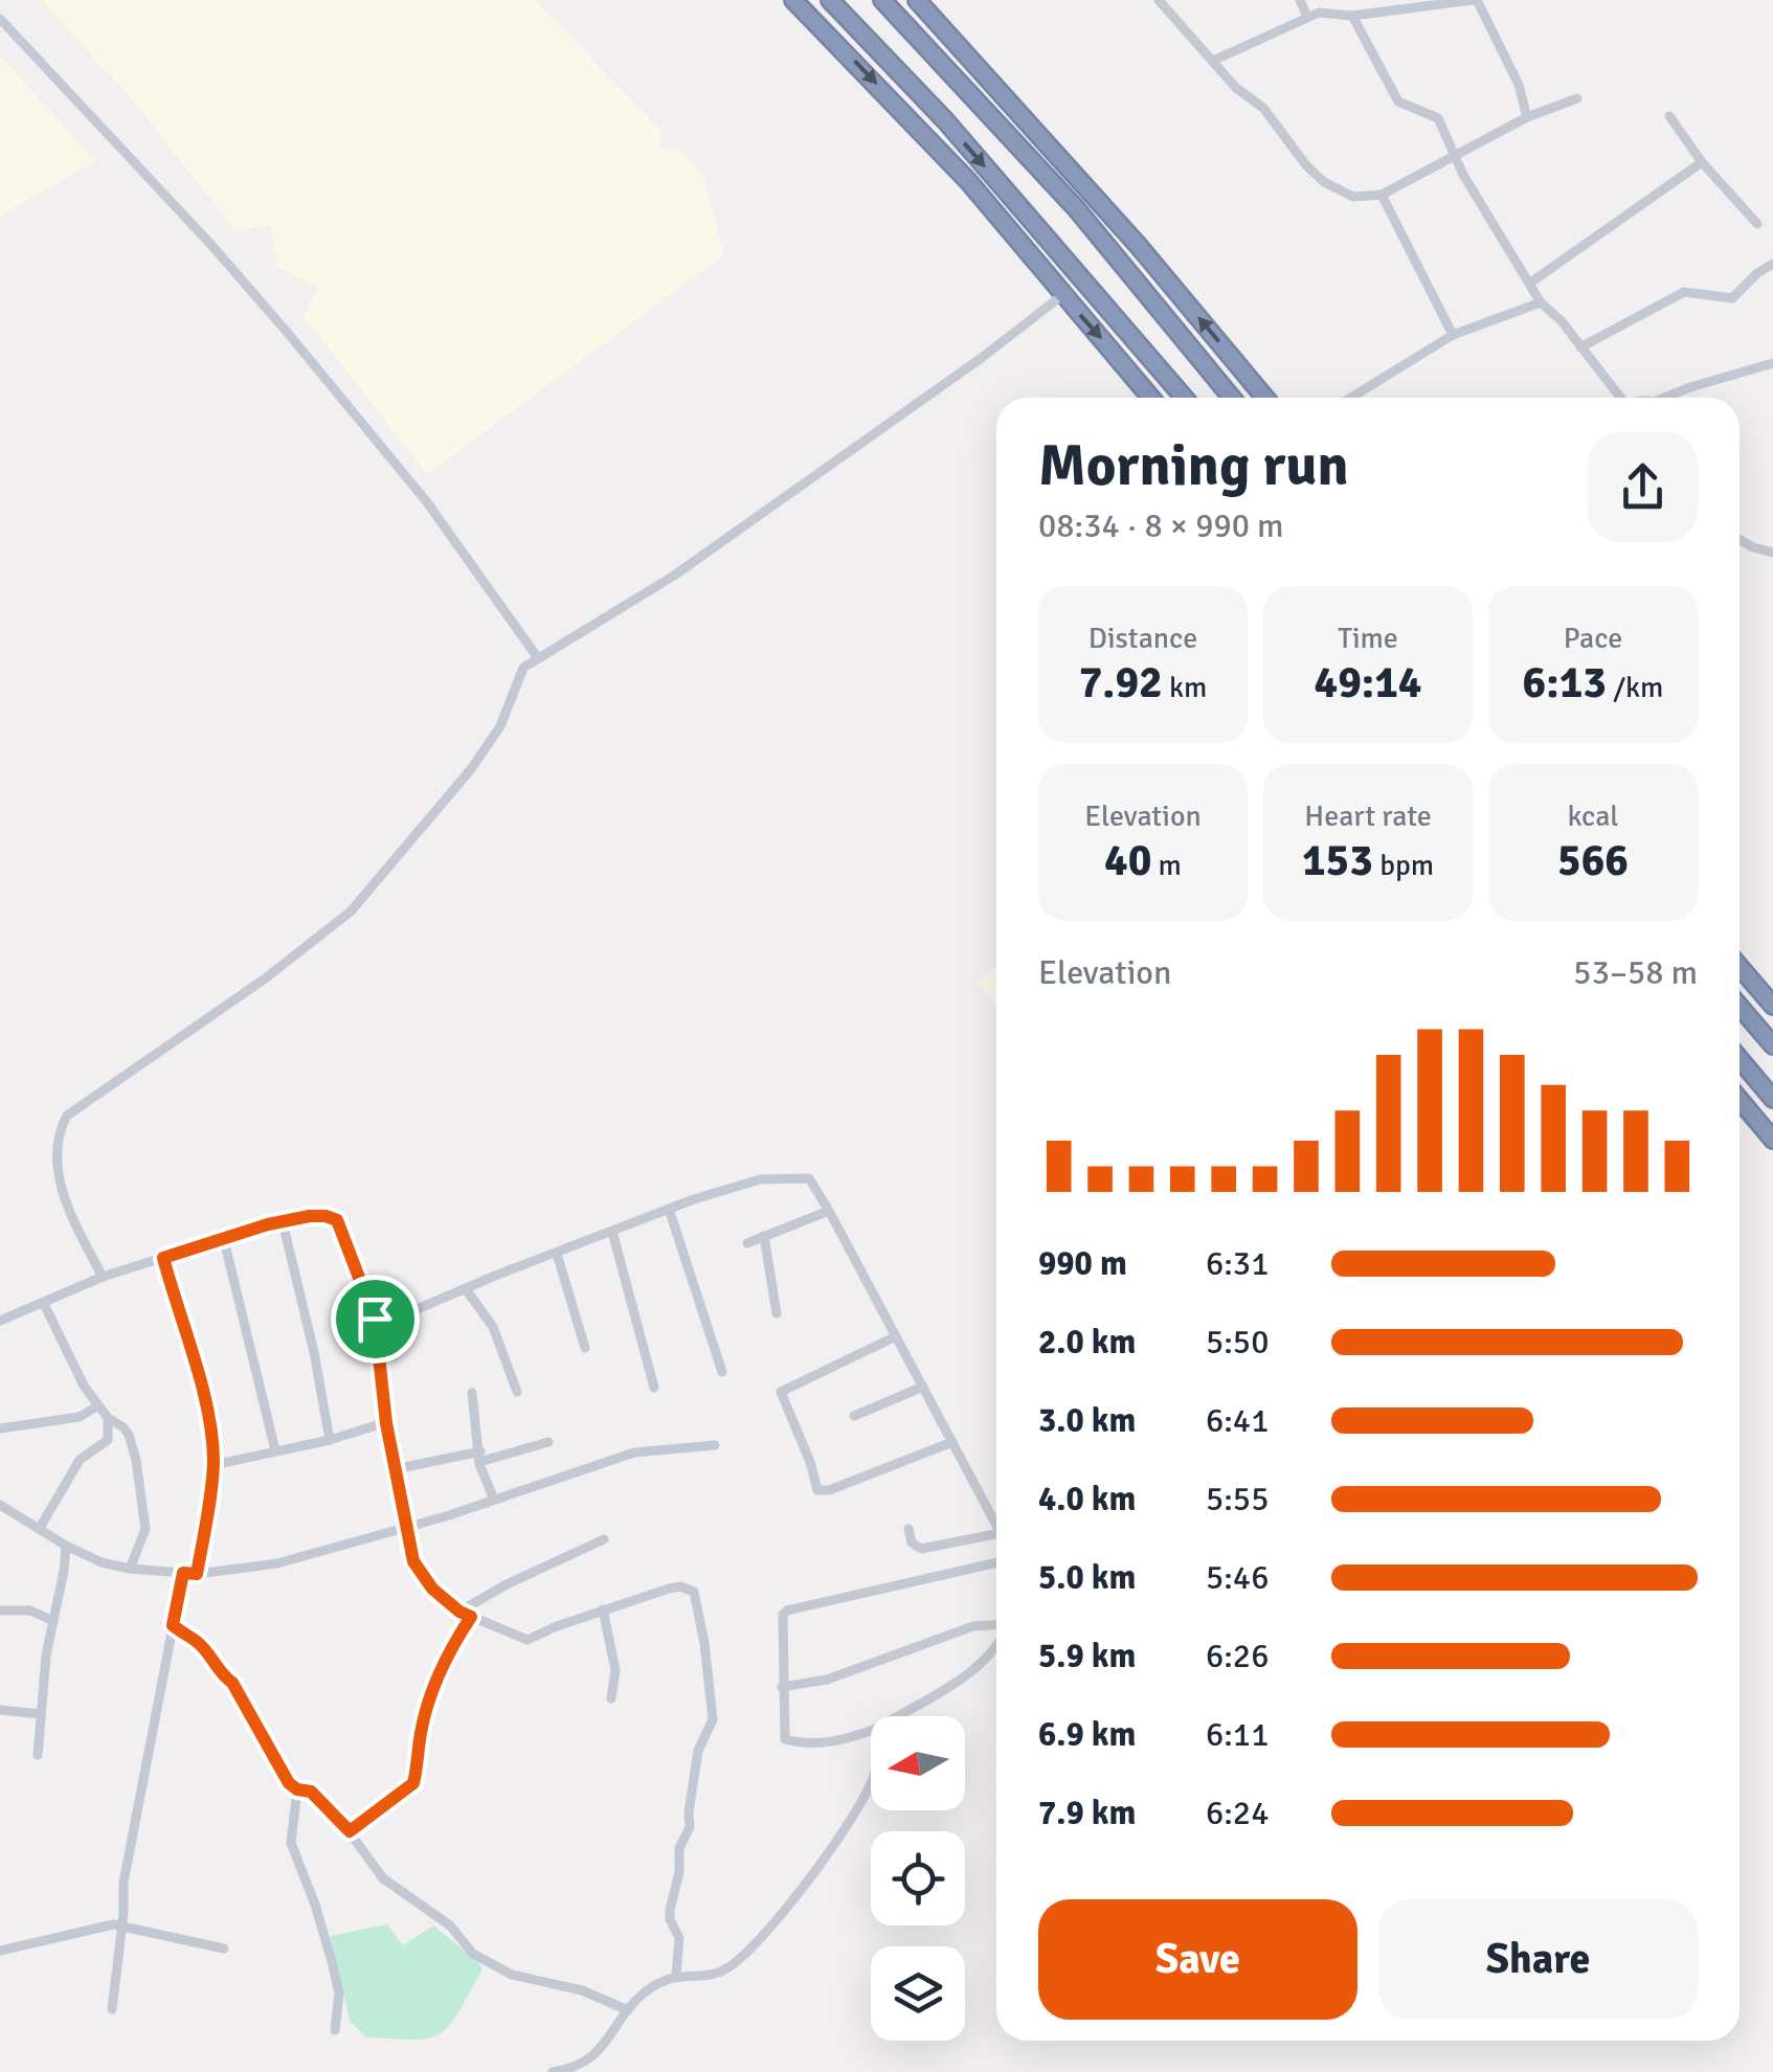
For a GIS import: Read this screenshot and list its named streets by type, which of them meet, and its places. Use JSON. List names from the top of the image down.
{
  "north": "left",
  "page": {
    "heading": ["Morning run", "08:34 · 8 × 990 m"],
    "stats": [
      ["Distance", "7.92 km"],
      ["Time", "49:14"],
      ["Pace", "6:13 /km"],
      ["Elevation", "40 m"],
      ["Heart rate", "153 bpm"],
      ["kcal", "566"]
    ],
    "chart": ["Elevation", "53–58 m"],
    "list": [
      {
        "name": "990 m",
        "note": "6:31"
      },
      {
        "name": "2.0 km",
        "note": "5:50"
      },
      {
        "name": "3.0 km",
        "note": "6:41"
      },
      {
        "name": "4.0 km",
        "note": "5:55"
      },
      {
        "name": "5.0 km",
        "note": "5:46"
      },
      {
        "name": "5.9 km",
        "note": "6:26"
      },
      {
        "name": "6.9 km",
        "note": "6:11"
      },
      {
        "name": "7.9 km",
        "note": "6:24"
      }
    ],
    "buttons": ["Save", "Share"]
  }
}
